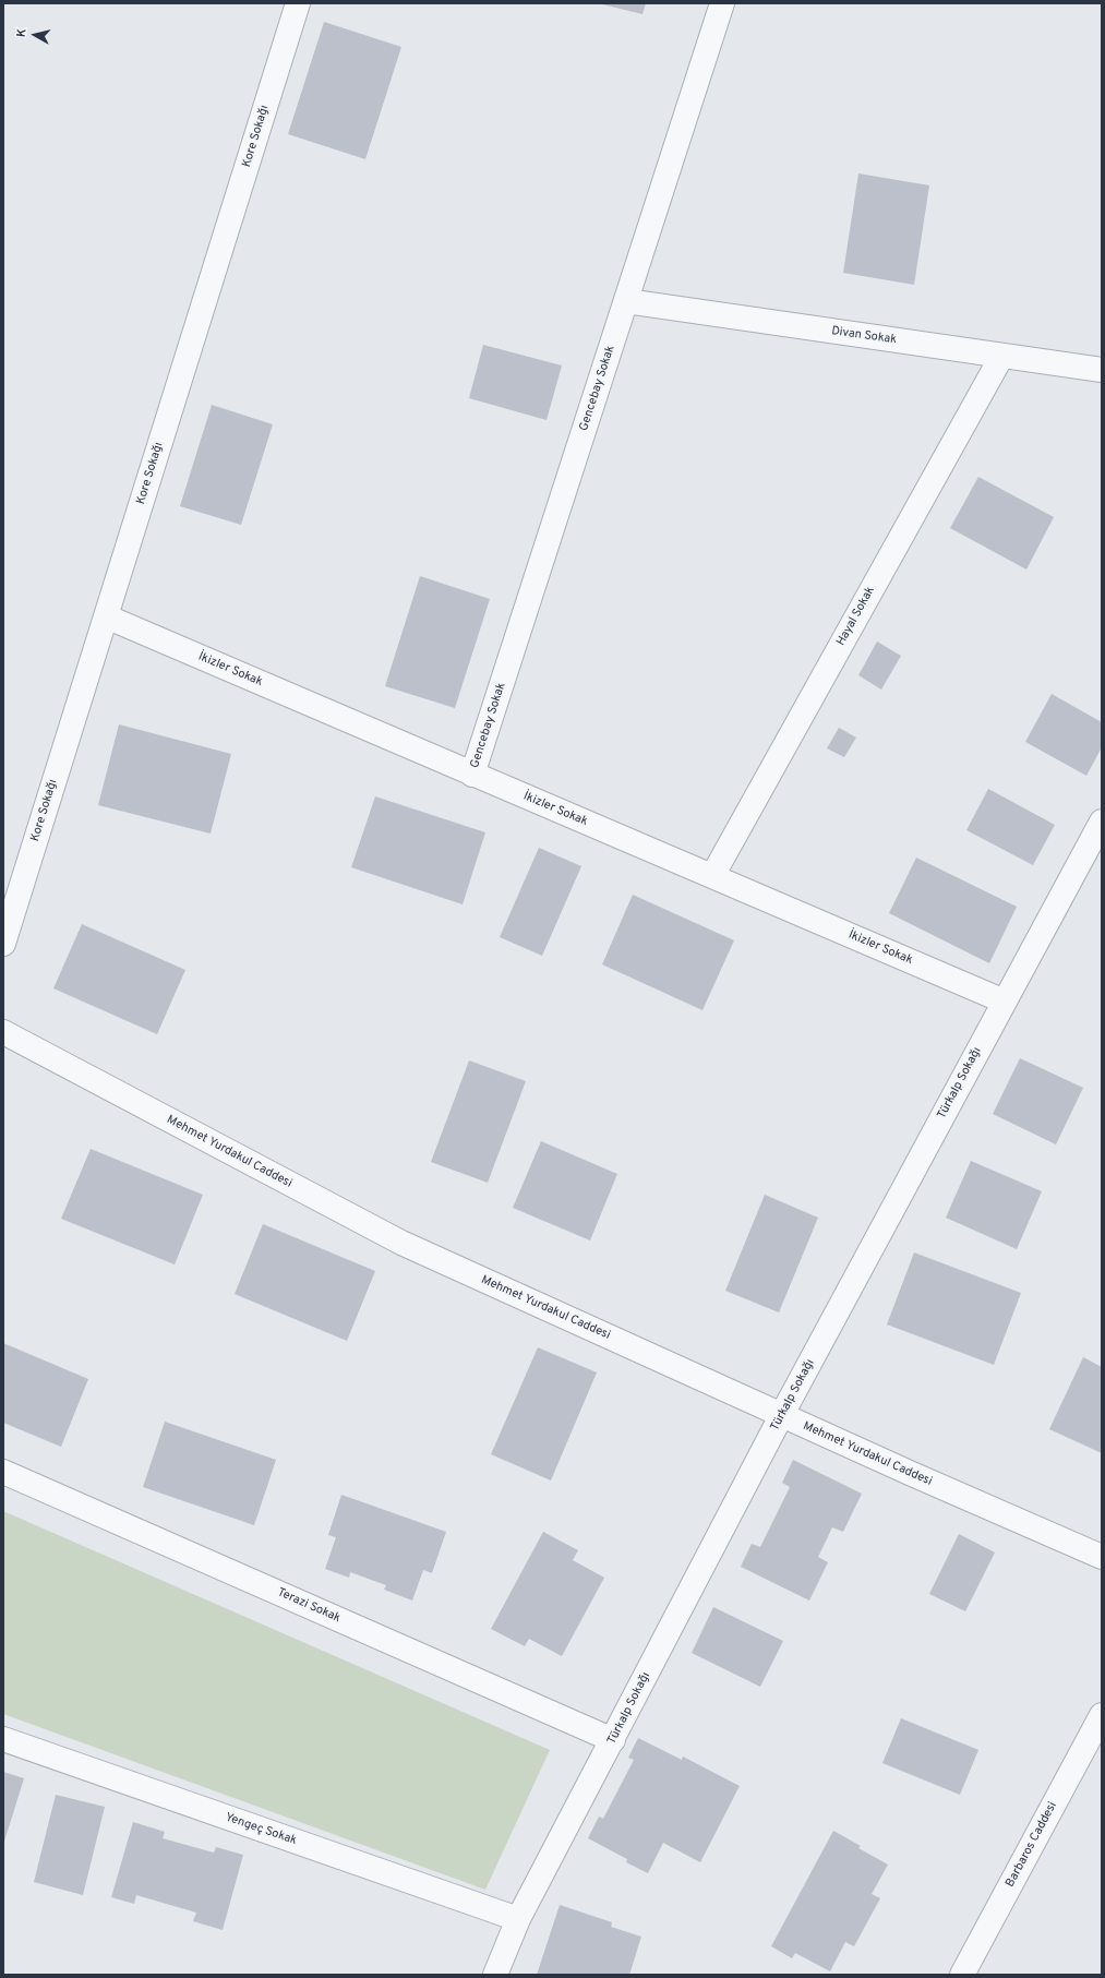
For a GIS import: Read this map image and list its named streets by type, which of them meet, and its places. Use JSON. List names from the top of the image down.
{
  "streets": {
    "street": [
      "Kore Sokağı",
      "Divan Sokak",
      "Gencebay Sokak",
      "Hayal Sokak",
      "İkizler Sokak",
      "Türkalp Sokağı",
      "Mehmet Yurdakul Caddesi",
      "Terazi Sokak",
      "Yengeç Sokak",
      "Barbaros Caddesi"
    ]
  },
  "crossings": [
    ["Kore Sokağı", "İkizler Sokak"],
    ["Divan Sokak", "Gencebay Sokak"],
    ["Divan Sokak", "Hayal Sokak"],
    ["Gencebay Sokak", "İkizler Sokak"],
    ["Hayal Sokak", "İkizler Sokak"],
    ["İkizler Sokak", "Türkalp Sokağı"],
    ["Türkalp Sokağı", "Mehmet Yurdakul Caddesi"],
    ["Türkalp Sokağı", "Terazi Sokak"],
    ["Türkalp Sokağı", "Yengeç Sokak"]
  ],
  "north": "left"
}
